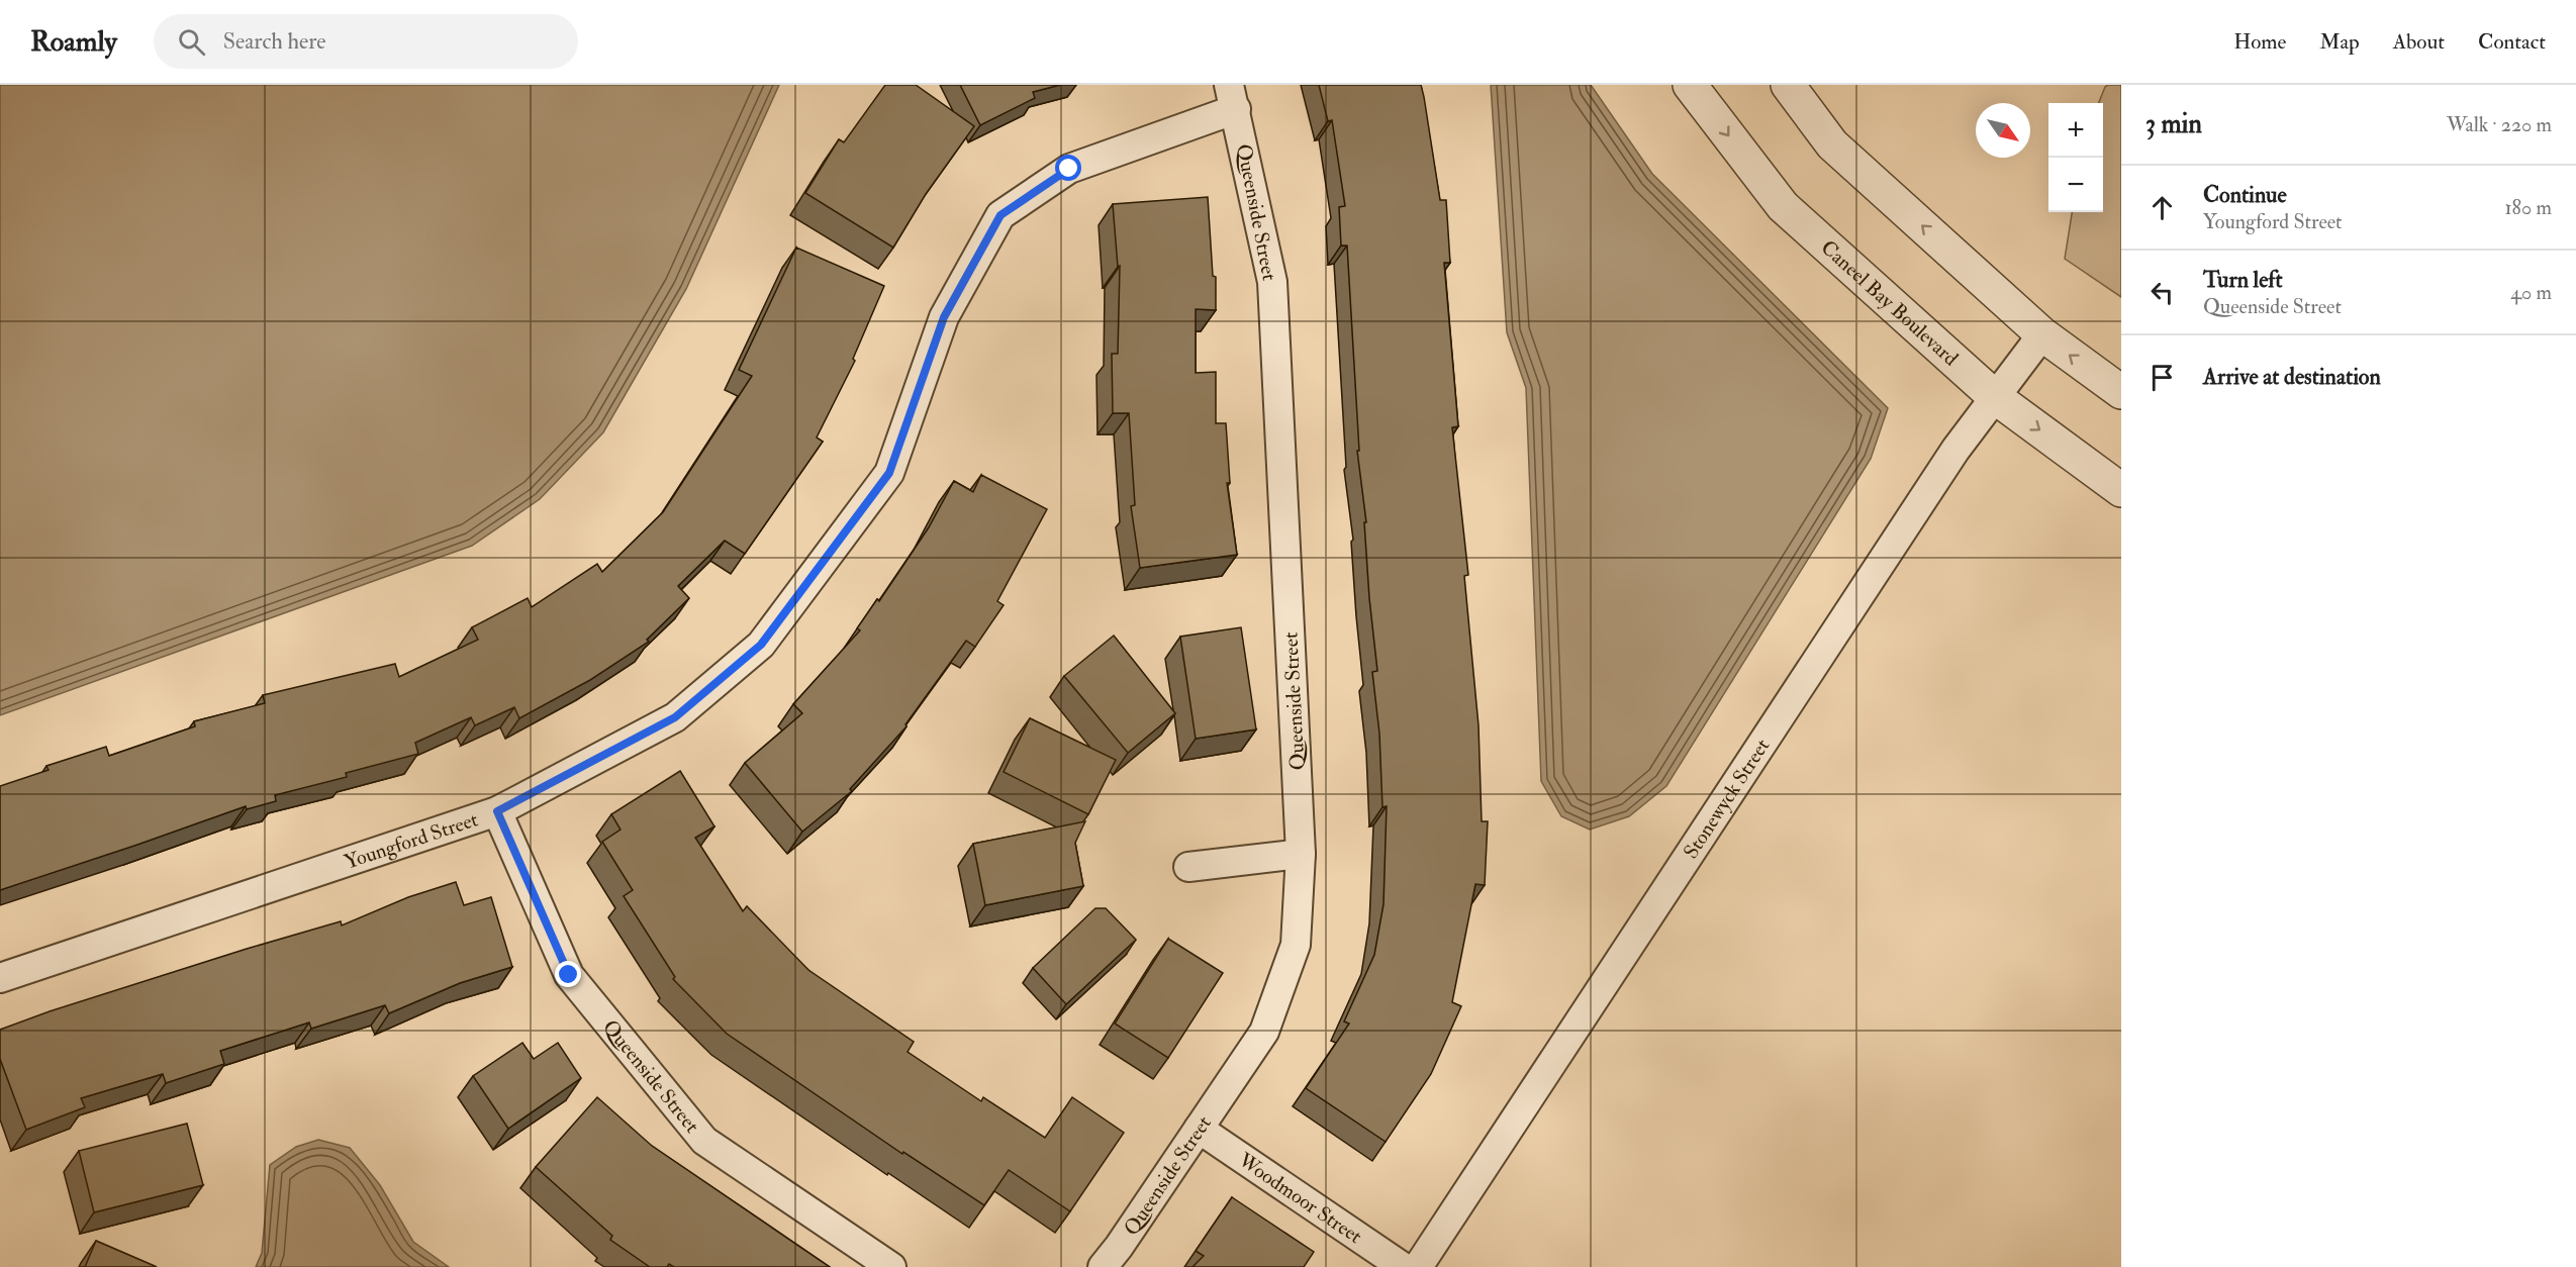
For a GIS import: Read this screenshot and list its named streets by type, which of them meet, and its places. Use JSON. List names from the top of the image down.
{
  "streets": {
    "street": [
      "Queenside Street",
      "Caneel Bay Boulevard",
      "Stonewyck Street",
      "Youngford Street",
      "Woodmoor Street"
    ]
  },
  "crossings": [
    ["Queenside Street", "Youngford Street"],
    ["Queenside Street", "Woodmoor Street"],
    ["Caneel Bay Boulevard", "Stonewyck Street"]
  ],
  "north": "bottom right",
  "page": {
    "header": "Roamly",
    "search": "Search here",
    "nav": [
      "Home",
      "Map",
      "About",
      "Contact"
    ],
    "heading": ["3 min", "Walk · 220 m"],
    "map_buttons": ["+", "−"],
    "list": [
      ["Continue", "Youngford Street", "180 m"],
      ["Turn left", "Queenside Street", "40 m"],
      "Arrive at destination"
    ]
  }
}
